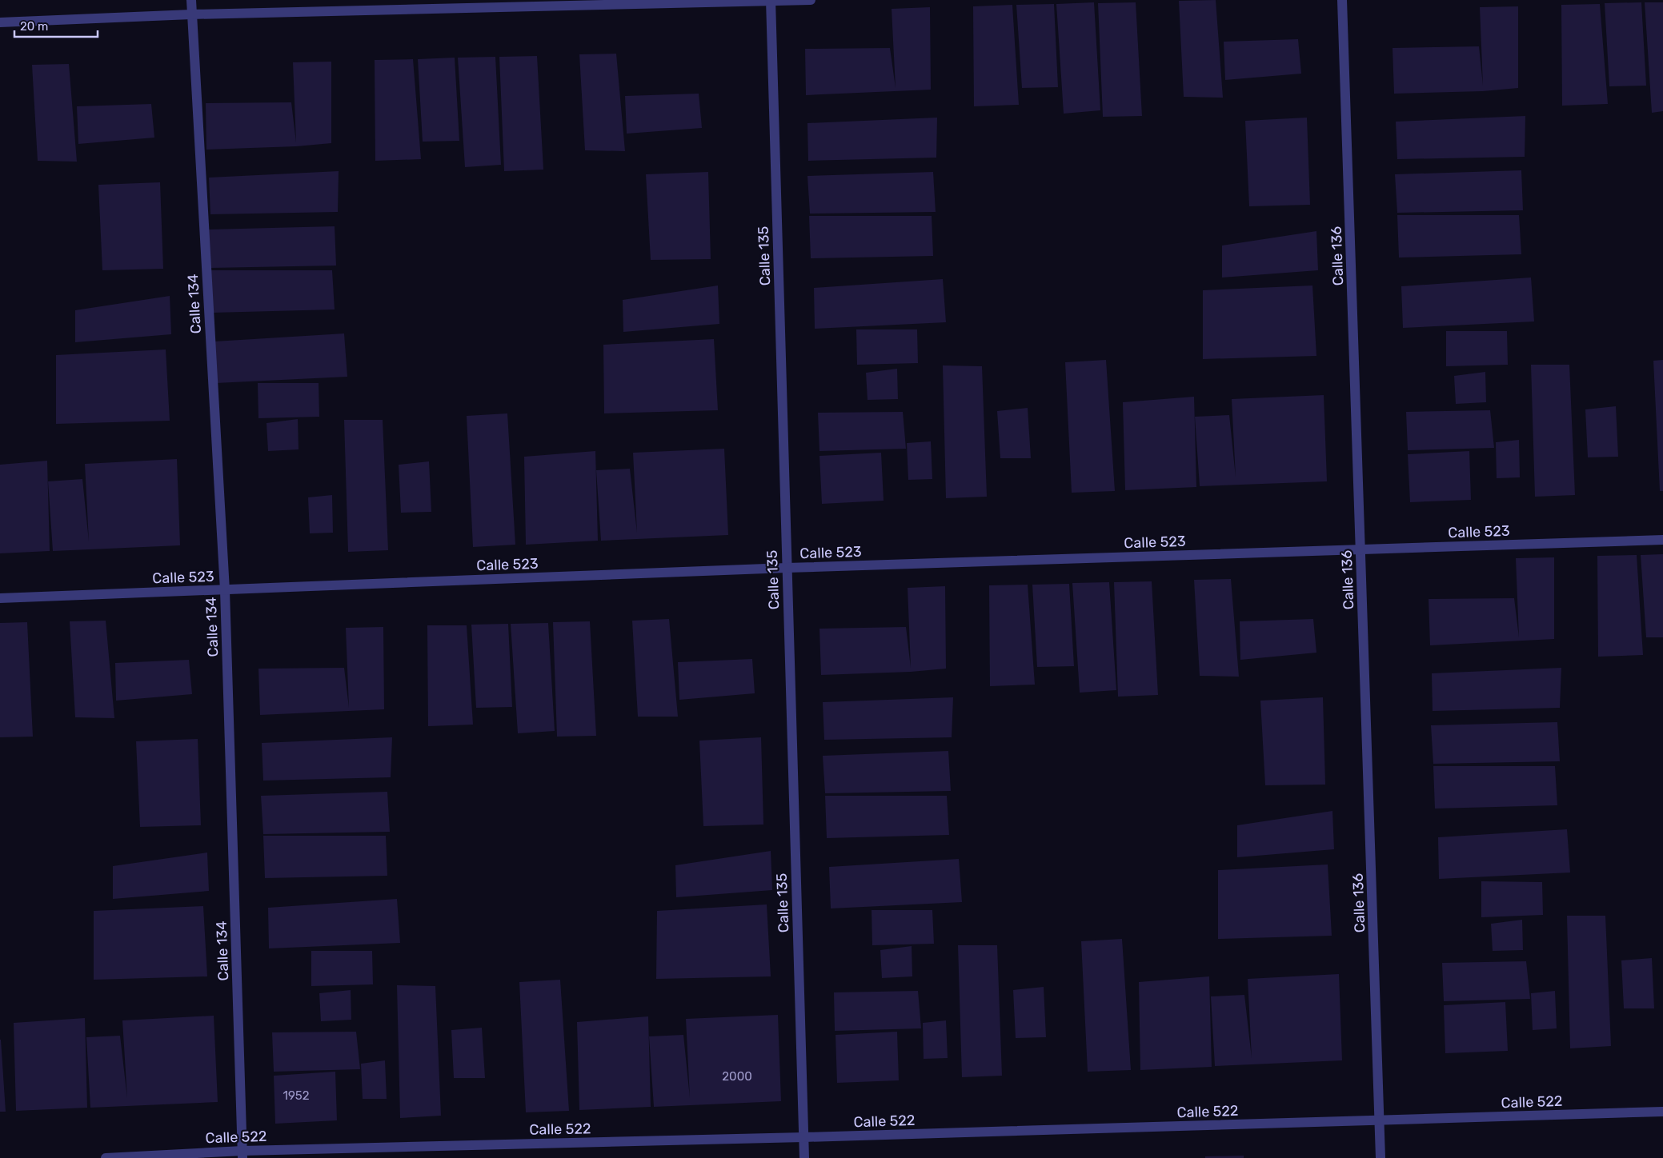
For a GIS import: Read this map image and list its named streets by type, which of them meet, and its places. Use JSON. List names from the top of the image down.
{
  "streets": {
    "street": [
      "Calle 135",
      "Calle 136",
      "Calle 134",
      "Calle 523",
      "Calle 522"
    ]
  },
  "crossings": [
    ["Calle 135", "Calle 523"],
    ["Calle 135", "Calle 522"],
    ["Calle 136", "Calle 523"],
    ["Calle 136", "Calle 522"],
    ["Calle 134", "Calle 523"],
    ["Calle 134", "Calle 522"]
  ],
  "house_numbers": ["2000", "1952"],
  "scale_bar": "20 m"
}
